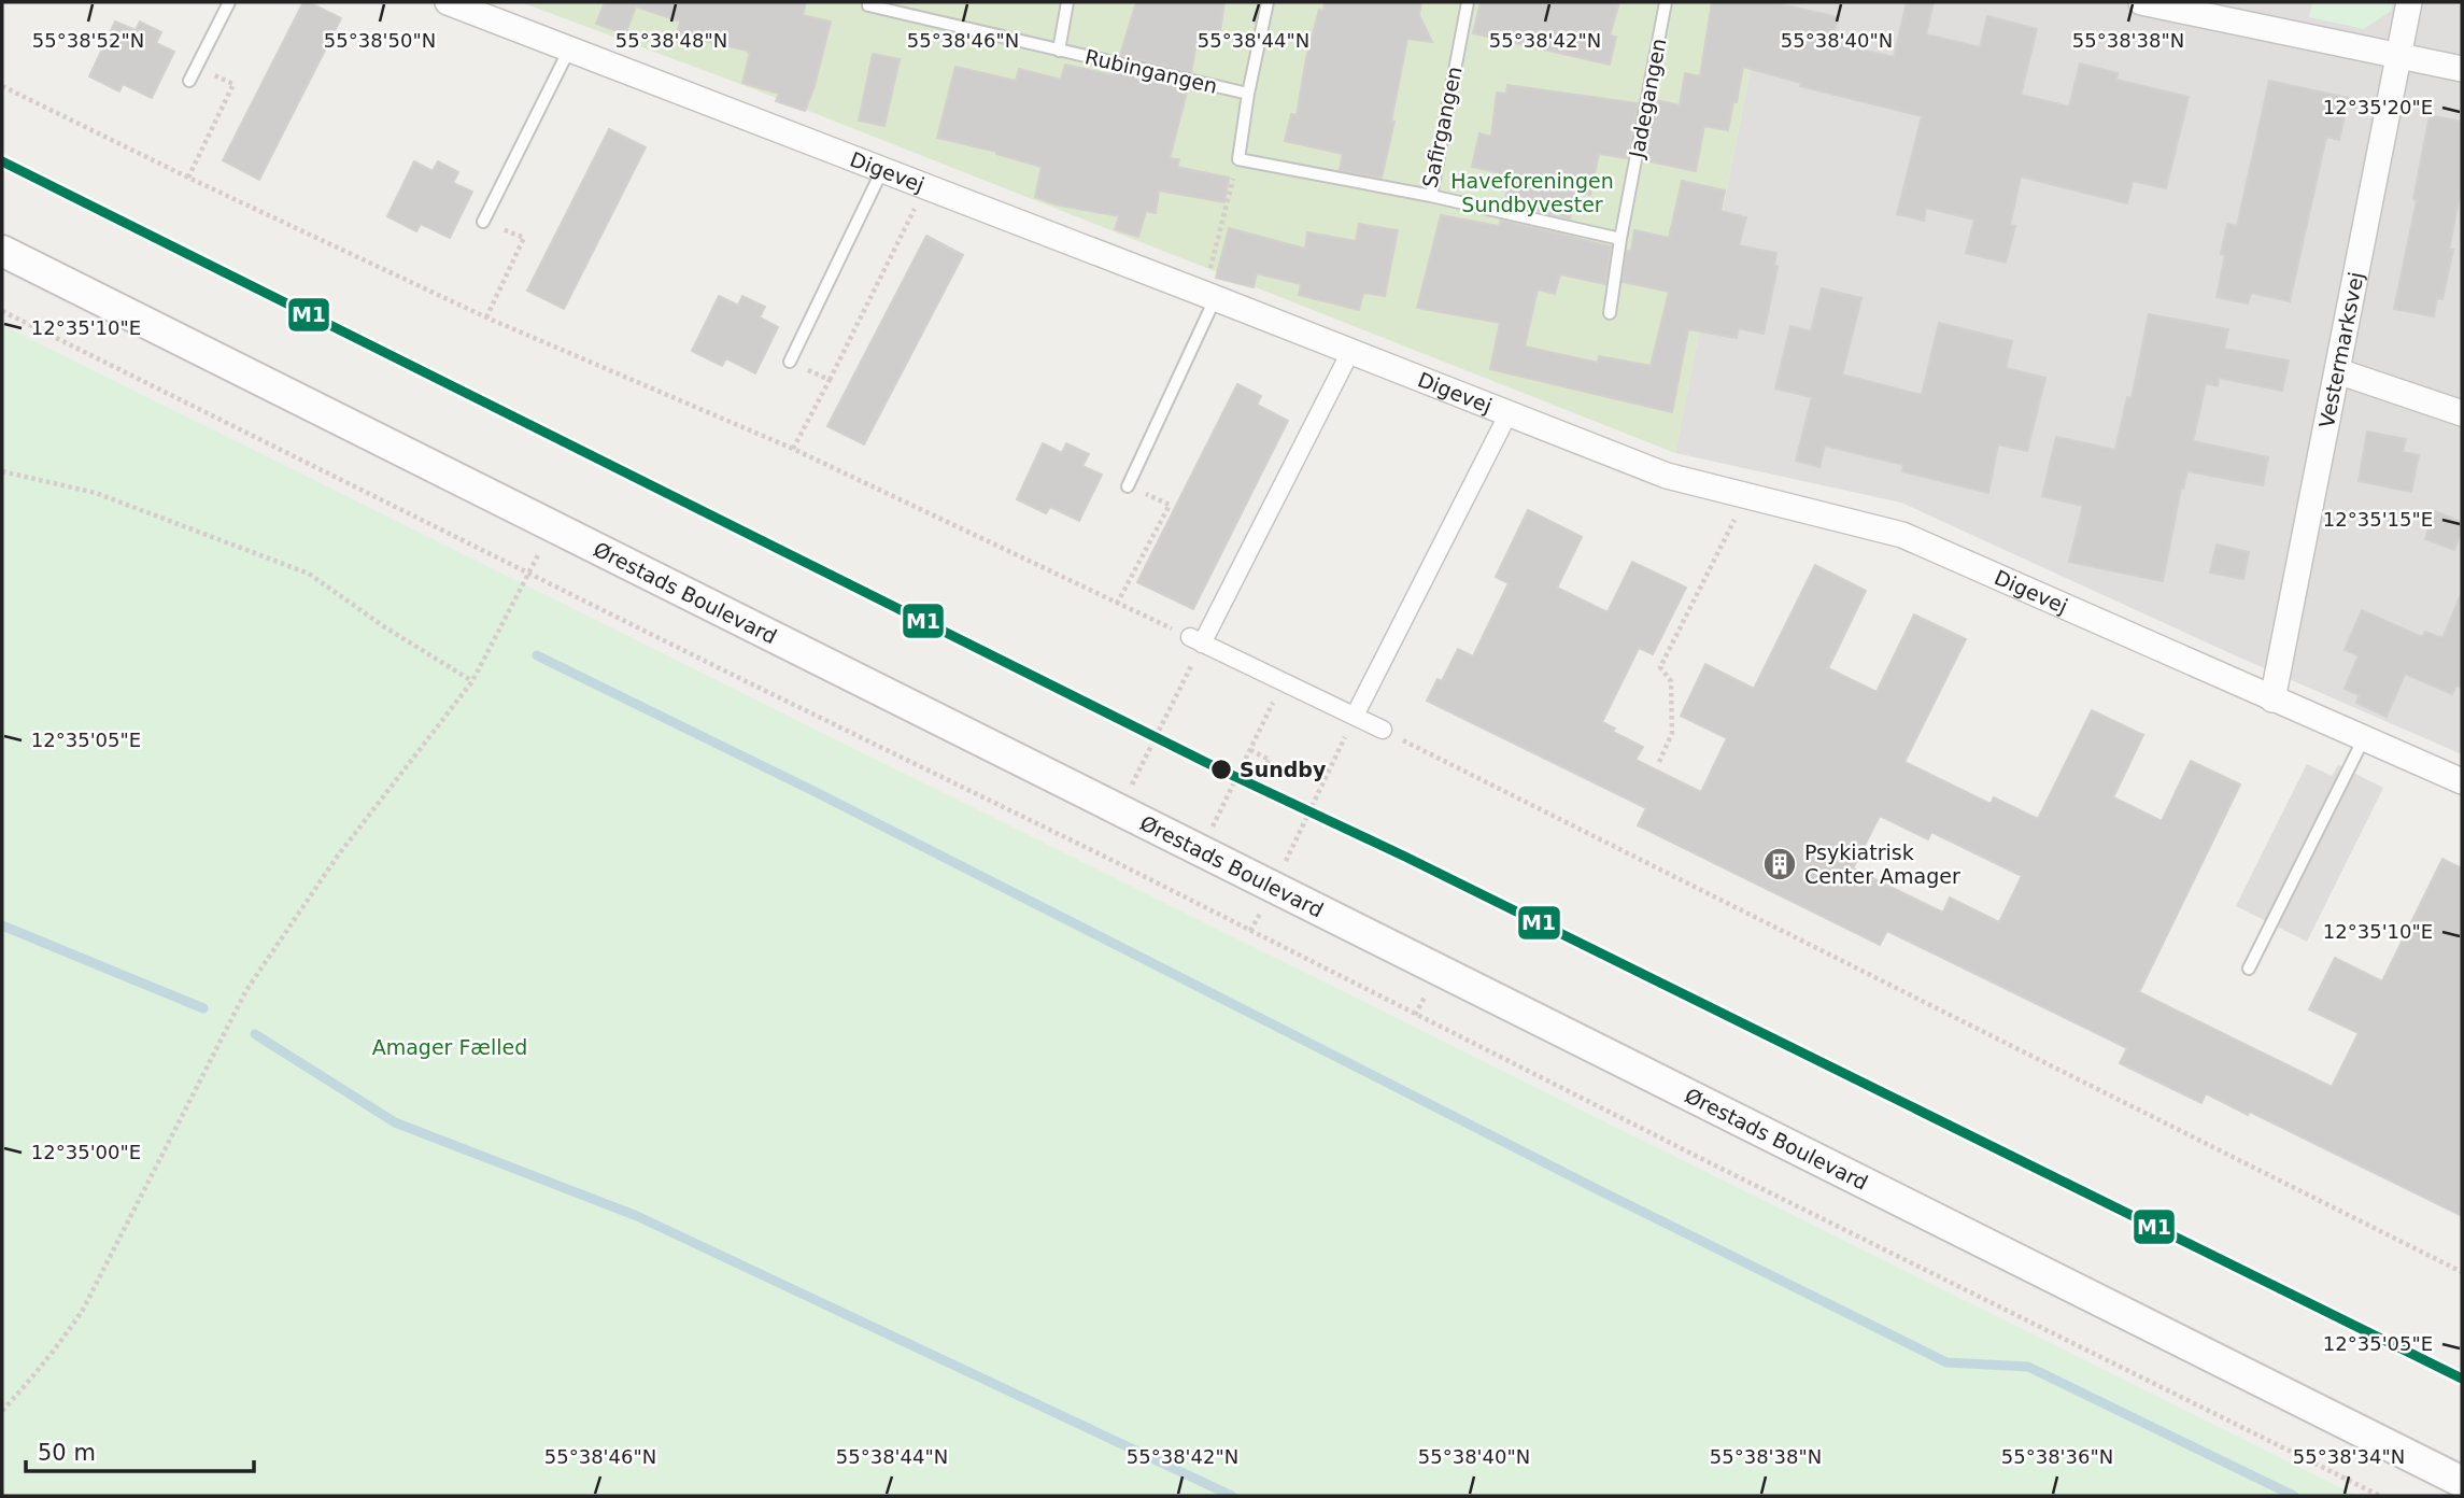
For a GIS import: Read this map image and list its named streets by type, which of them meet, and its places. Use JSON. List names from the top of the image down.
{
  "streets": {
    "street": ["Digevej", "Vestermarksvej", "Ørestads Boulevard"],
    "lane": ["Rubingangen", "Jadegangen", "Safirgangen"]
  },
  "crossings": [
    ["Digevej", "Vestermarksvej"]
  ],
  "parks": ["Haveforeningen Sundbyvester", "Amager Fælled"],
  "places": {
    "other": ["Sundby"],
    "building": ["Psykiatrisk Center Amager"]
  },
  "lines": ["transit line M1"],
  "scale_bar": "50 m",
  "coordinates": [
    "55°38'52\"N",
    "55°38'50\"N",
    "55°38'48\"N",
    "55°38'46\"N",
    "55°38'44\"N",
    "55°38'42\"N",
    "55°38'40\"N",
    "55°38'38\"N",
    "12°35'20\"E",
    "12°35'10\"E",
    "12°35'15\"E",
    "12°35'05\"E",
    "12°35'00\"E",
    "55°38'36\"N",
    "55°38'34\"N"
  ]
}
